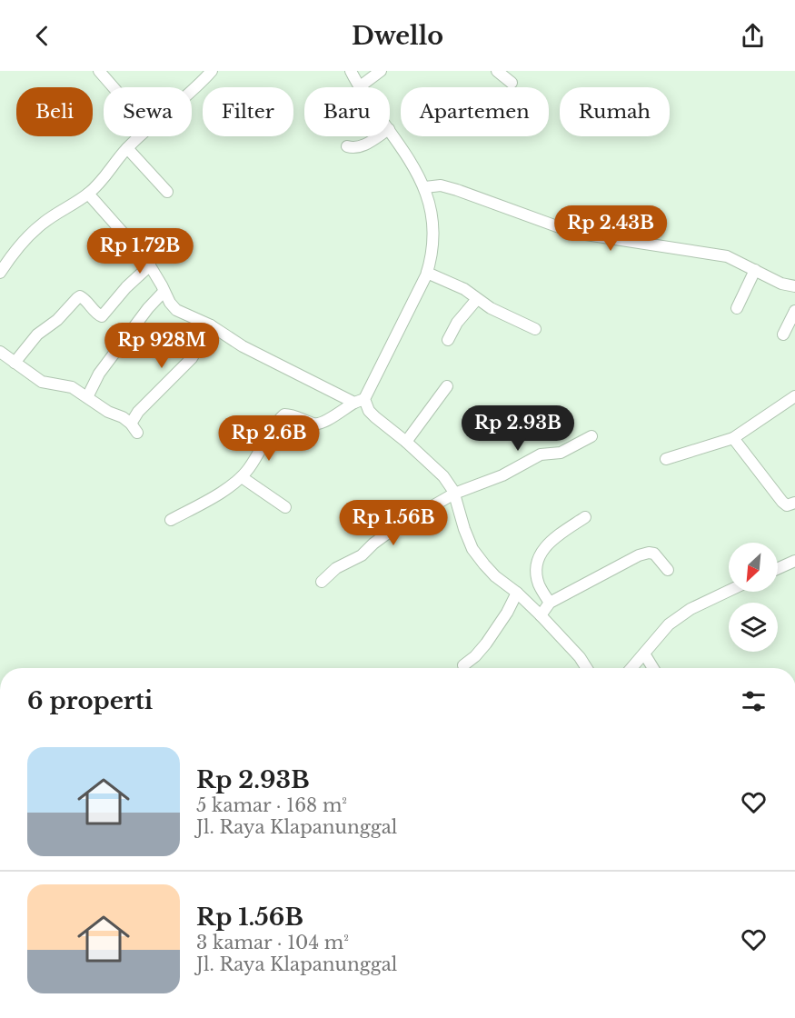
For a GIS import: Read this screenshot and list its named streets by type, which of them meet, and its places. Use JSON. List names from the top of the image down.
{
  "north": "bottom left",
  "page": {
    "header": "Dwello",
    "chip": [
      "Beli",
      "Sewa",
      "Filter",
      "Baru",
      "Apartemen",
      "Rumah"
    ],
    "price": [
      "Rp 2.43B",
      "Rp 1.72B",
      "Rp 928M",
      "Rp 2.93B",
      "Rp 2.6B",
      "Rp 1.56B"
    ],
    "heading": "6 properti",
    "list": [
      {
        "name": "Rp 2.93B",
        "note": "5 kamar · 168 m² · Jl. Raya Klapanunggal"
      },
      {
        "name": "Rp 1.56B",
        "note": "3 kamar · 104 m² · Jl. Raya Klapanunggal"
      }
    ]
  }
}
